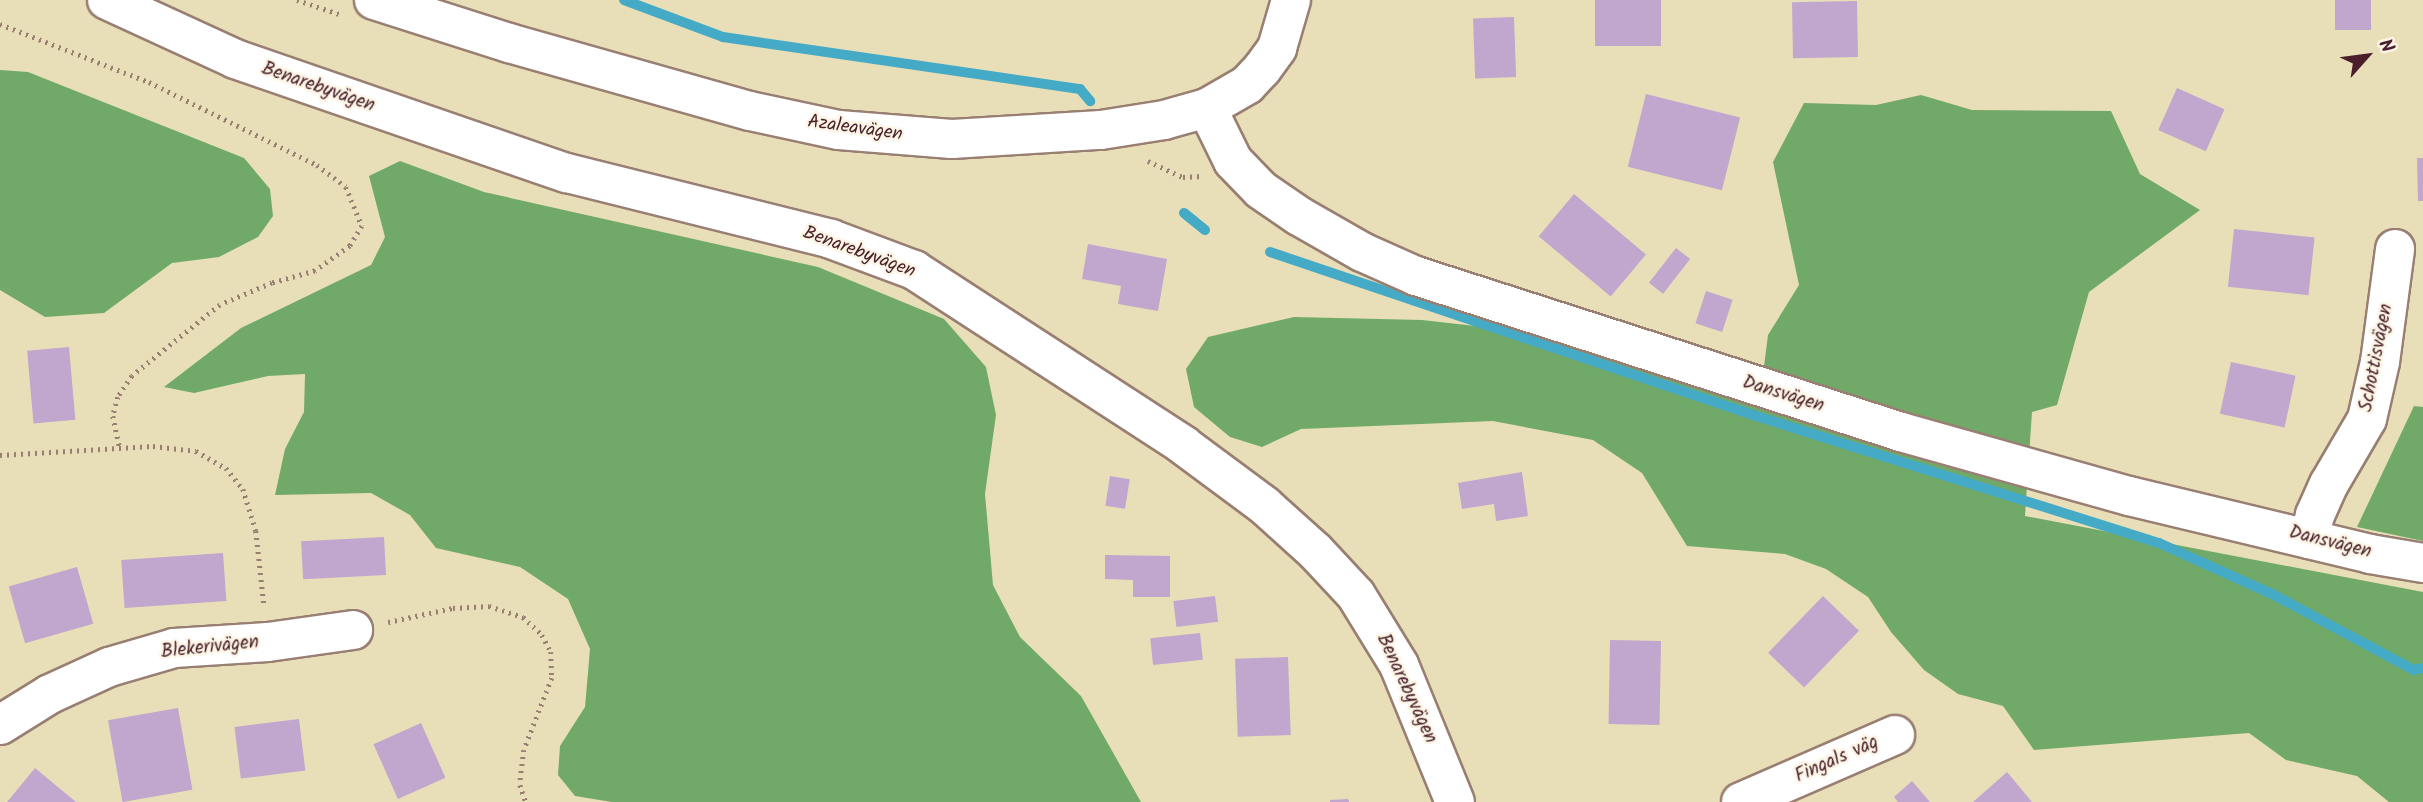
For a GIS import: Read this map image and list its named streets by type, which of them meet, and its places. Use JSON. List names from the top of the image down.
{
  "streets": {
    "street": [
      "Benarebyvägen",
      "Azaleavägen",
      "Schottisvägen",
      "Dansvägen",
      "Blekerivägen",
      "Fingals väg"
    ]
  },
  "crossings": [
    ["Azaleavägen", "Dansvägen"],
    ["Schottisvägen", "Dansvägen"]
  ],
  "north": "top right"
}
